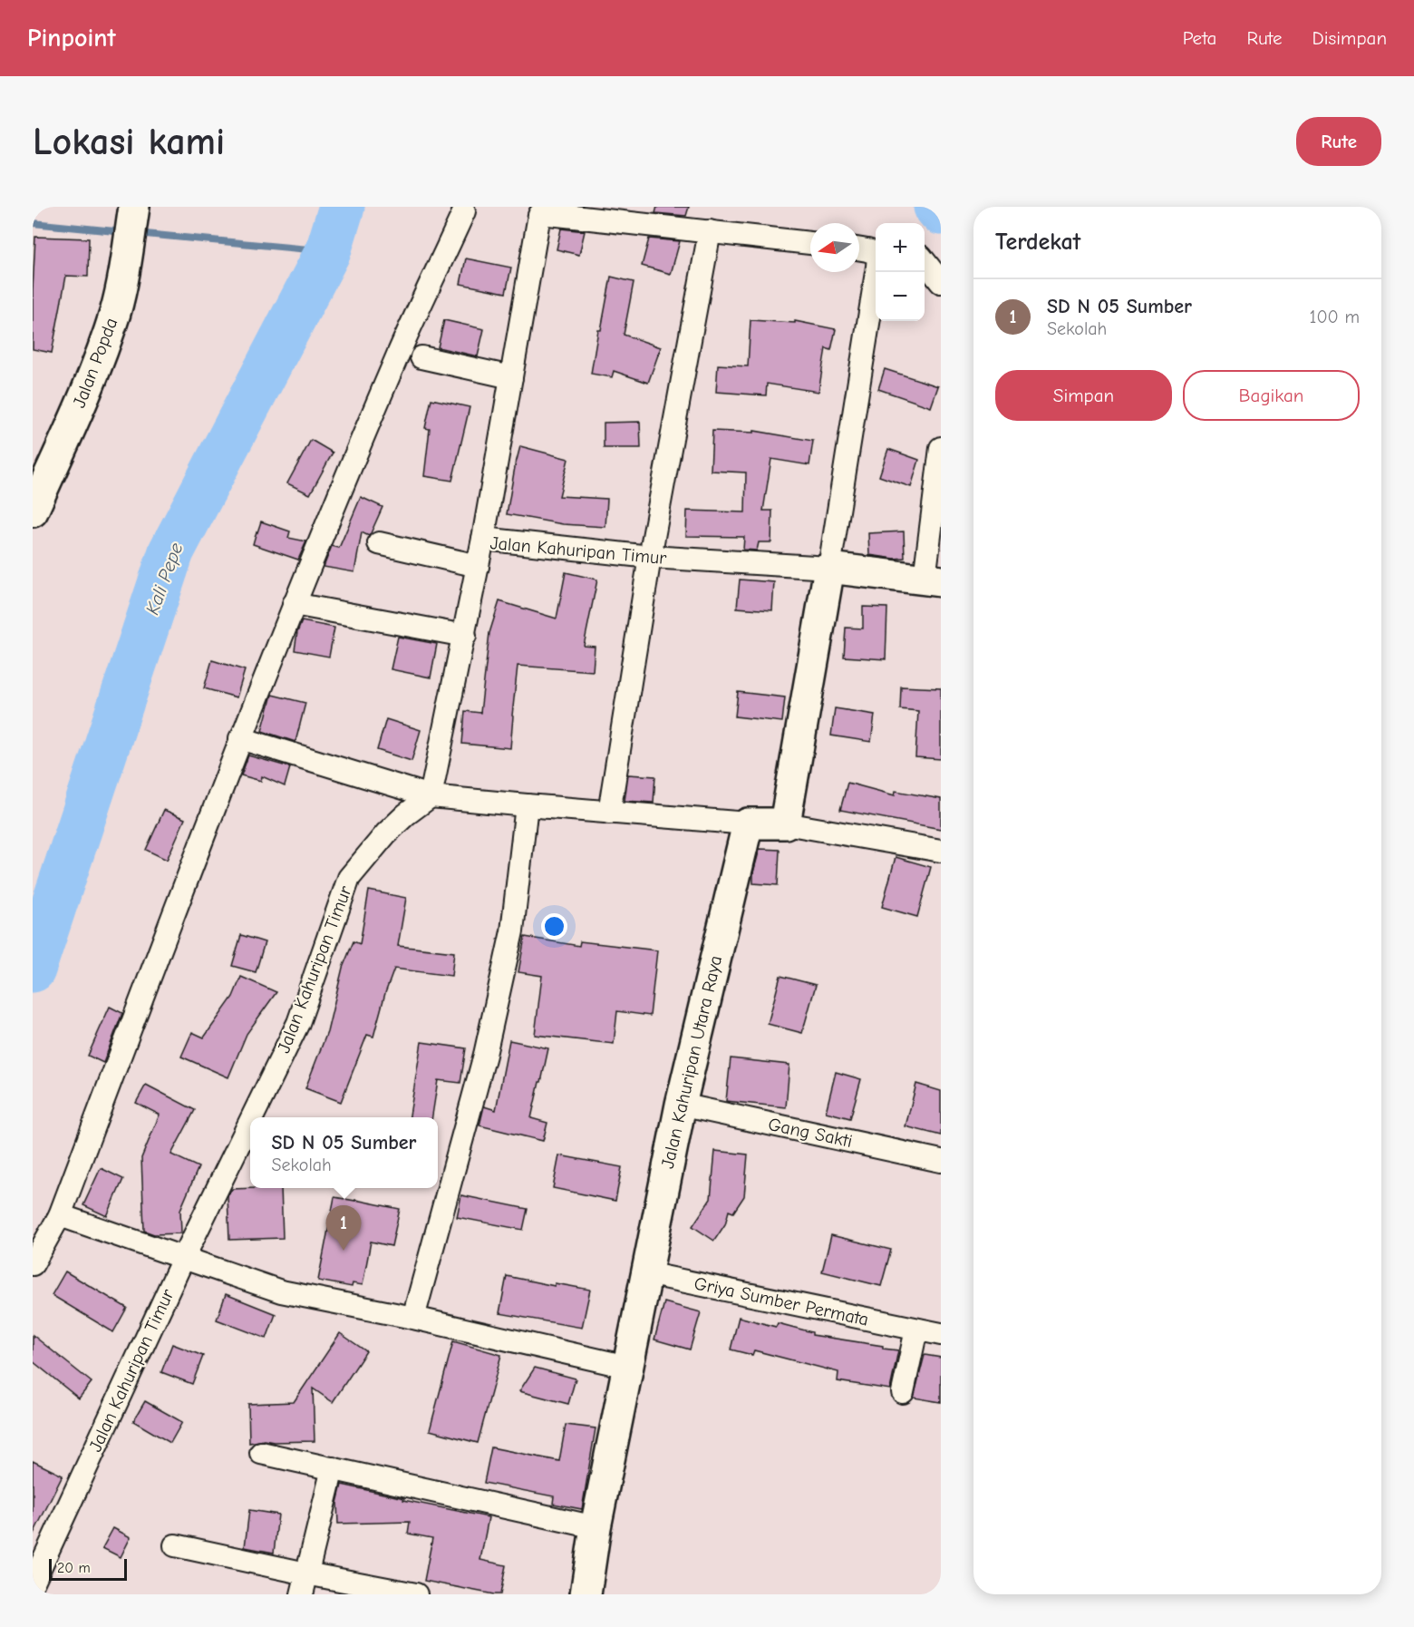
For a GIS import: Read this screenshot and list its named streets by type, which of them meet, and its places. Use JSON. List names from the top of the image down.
{
  "streets": {
    "street": [
      "Jalan Popda",
      "Jalan Kahuripan Timur",
      "Jalan Kahuripan Utara Raya",
      "Gang Sakti",
      "Griya Sumber Permata"
    ]
  },
  "crossings": [
    ["Jalan Kahuripan Utara Raya", "Gang Sakti"],
    ["Jalan Kahuripan Utara Raya", "Griya Sumber Permata"]
  ],
  "water": ["Kali Pepe"],
  "scale_bar": "20 m",
  "north": "left",
  "page": {
    "header": "Pinpoint",
    "nav": ["Peta", "Rute", "Disimpan"],
    "buttons": [
      "Rute",
      ["Simpan", "Bagikan"]
    ],
    "title": "Lokasi kami",
    "heading": "Terdekat",
    "map_buttons": ["+", "−"],
    "list": [
      {
        "mark": "1",
        "name": "SD N 05 Sumber",
        "note": "Sekolah",
        "value": "100 m"
      }
    ],
    "popup": ["SD N 05 Sumber", "Sekolah"],
    "pins": "1",
    "scale": "20 m"
  }
}
